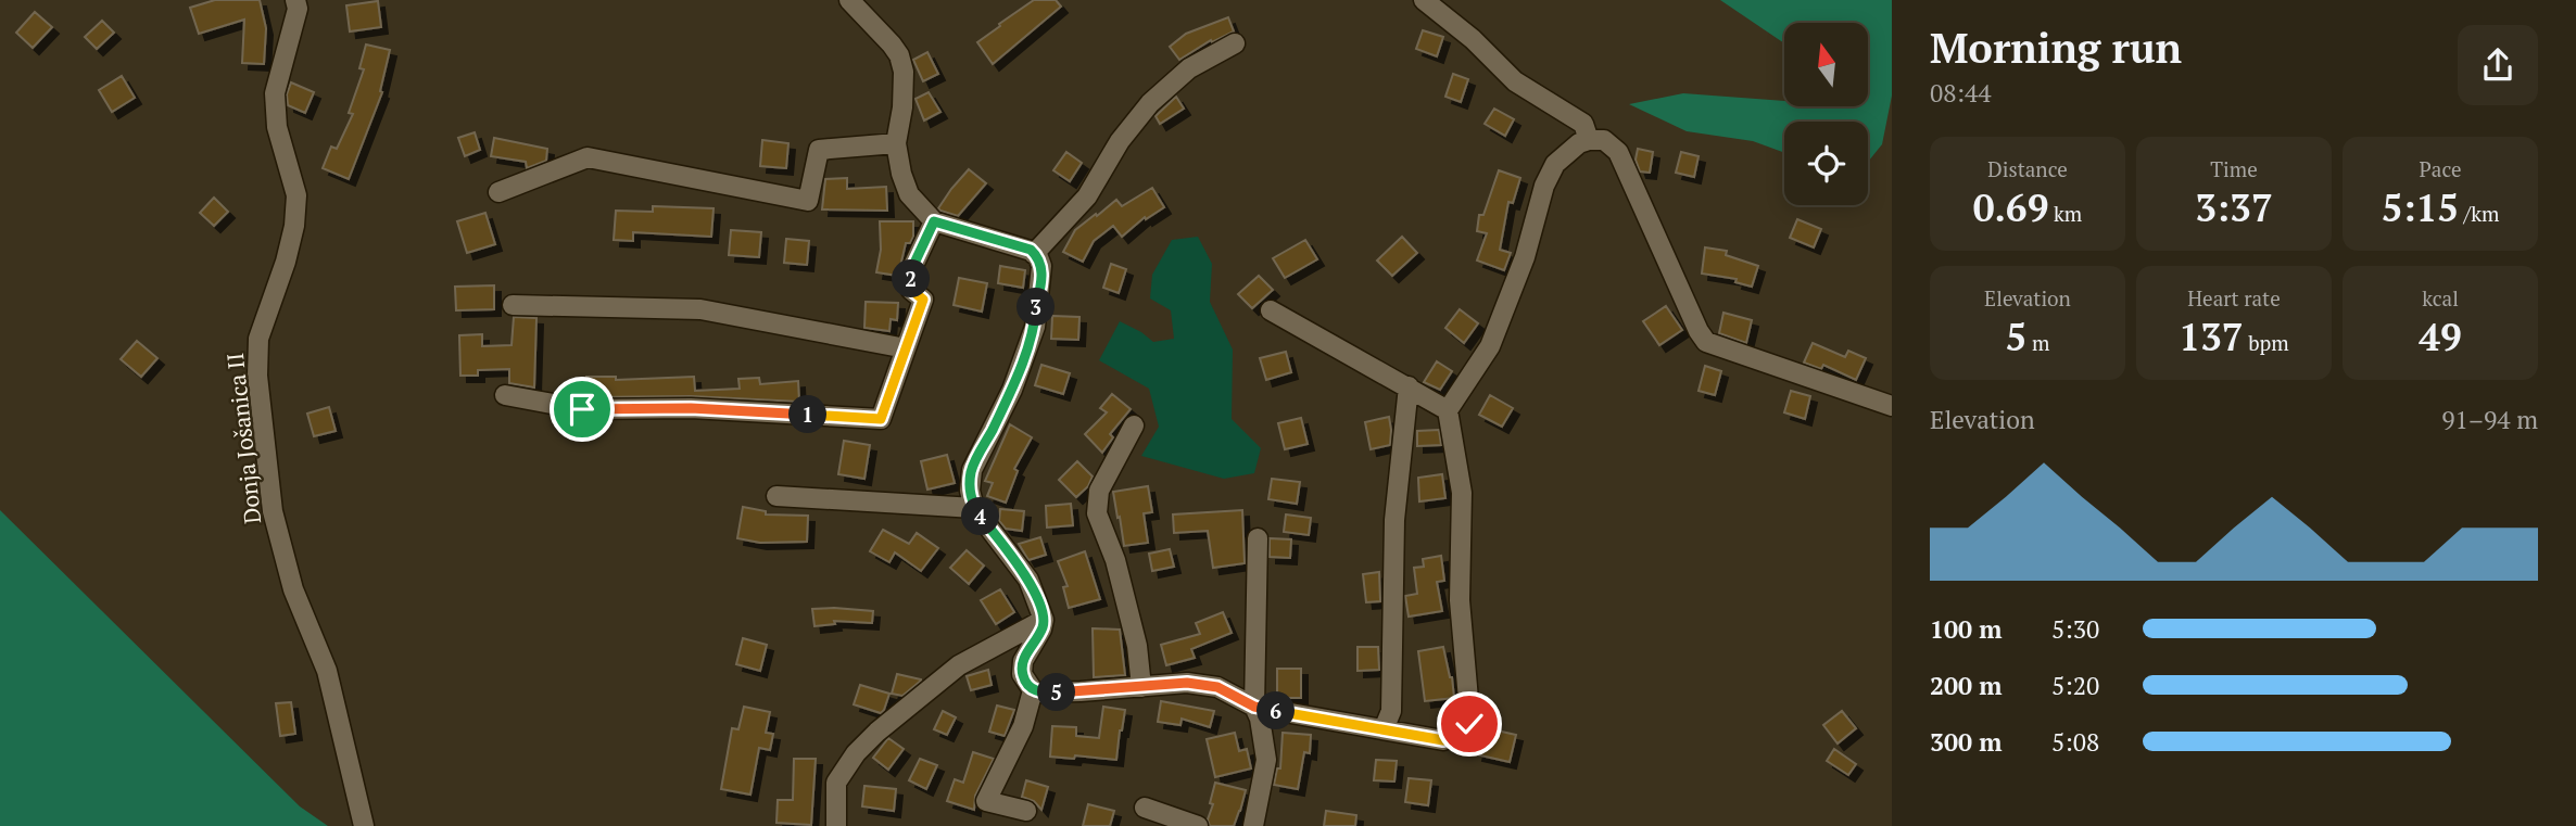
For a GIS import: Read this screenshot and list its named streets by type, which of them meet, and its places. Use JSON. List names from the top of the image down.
{
  "streets": {
    "street": ["Donja Jošanica II"]
  },
  "north": "top",
  "page": {
    "heading": ["Morning run", "08:44"],
    "stats": [
      ["Distance", "0.69 km"],
      ["Time", "3:37"],
      ["Pace", "5:15 /km"],
      ["Elevation", "5 m"],
      ["Heart rate", "137 bpm"],
      ["kcal", "49"]
    ],
    "pins": [
      "2",
      "3",
      "1",
      "4",
      "5",
      "6"
    ],
    "chart": ["Elevation", "91–94 m"],
    "list": [
      {
        "name": "100 m",
        "note": "5:30"
      },
      {
        "name": "200 m",
        "note": "5:20"
      },
      {
        "name": "300 m",
        "note": "5:08"
      }
    ]
  }
}
